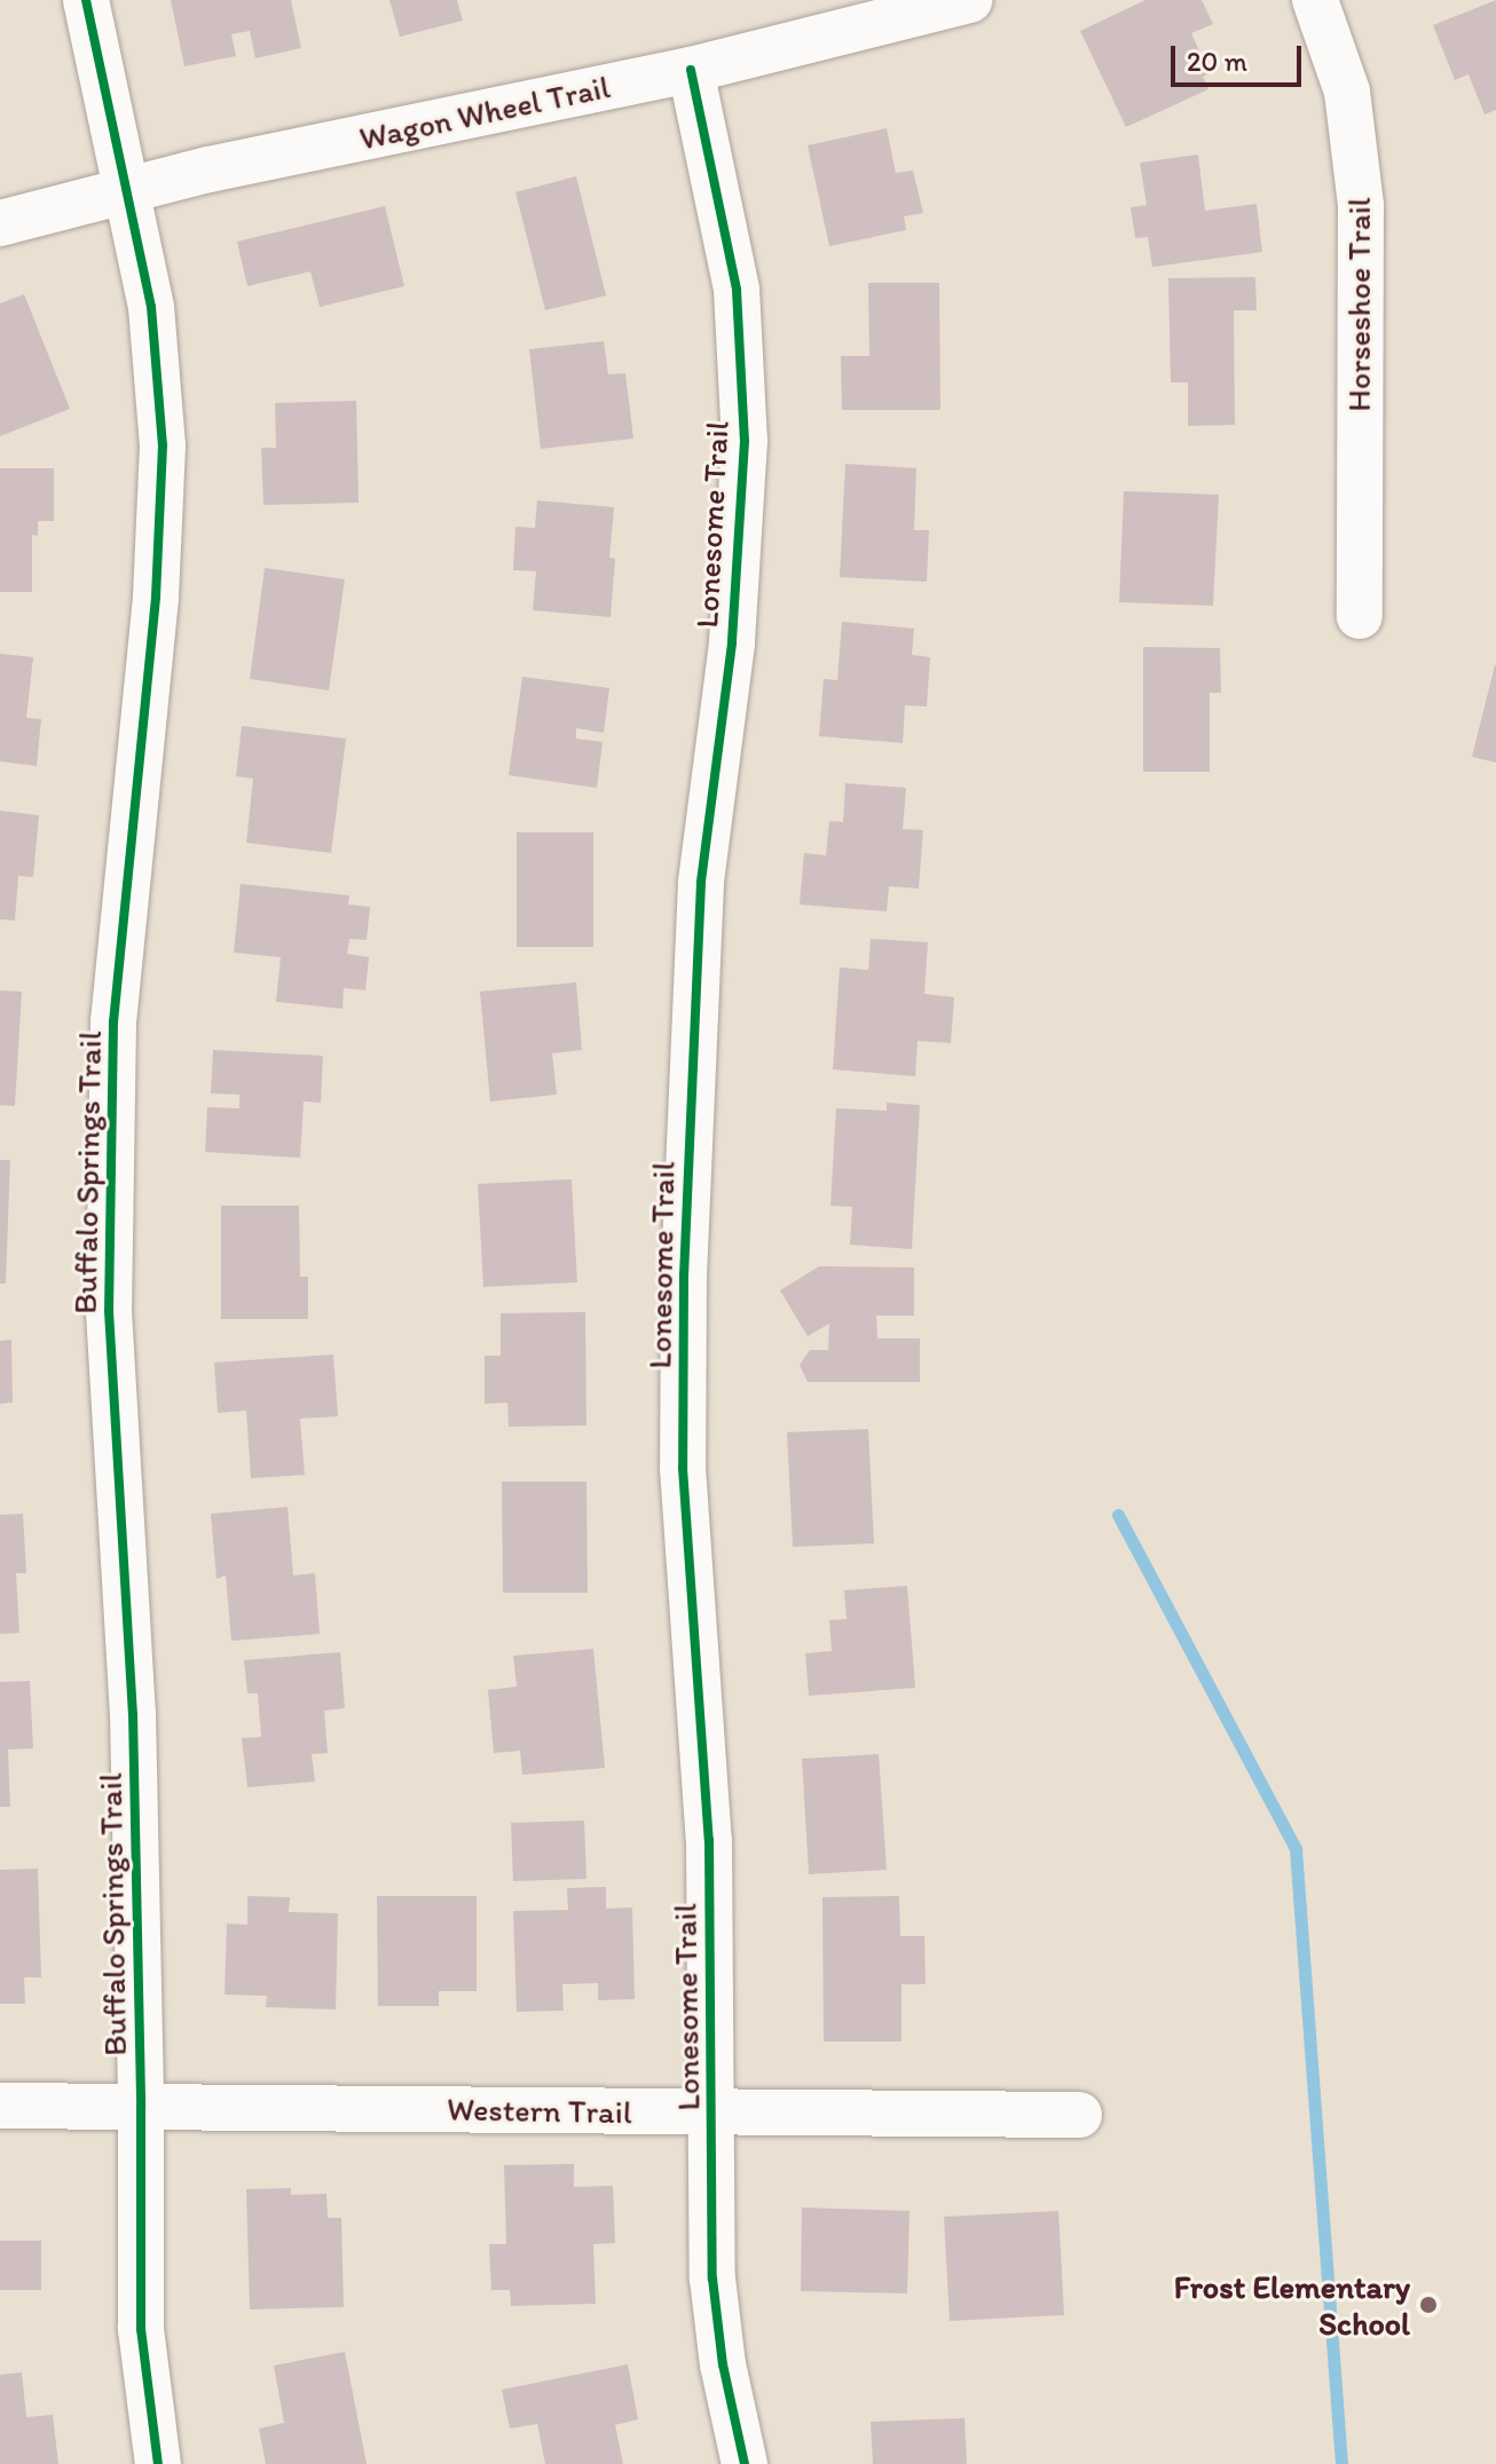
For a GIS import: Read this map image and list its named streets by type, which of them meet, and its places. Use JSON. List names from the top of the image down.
{
  "streets": {
    "street": [
      "Wagon Wheel Trail",
      "Horseshoe Trail",
      "Lonesome Trail",
      "Buffalo Springs Trail",
      "Western Trail"
    ]
  },
  "crossings": [
    ["Wagon Wheel Trail", "Lonesome Trail"],
    ["Wagon Wheel Trail", "Buffalo Springs Trail"],
    ["Lonesome Trail", "Western Trail"],
    ["Buffalo Springs Trail", "Western Trail"]
  ],
  "places": ["Frost Elementary School"],
  "scale_bar": "20 m"
}
